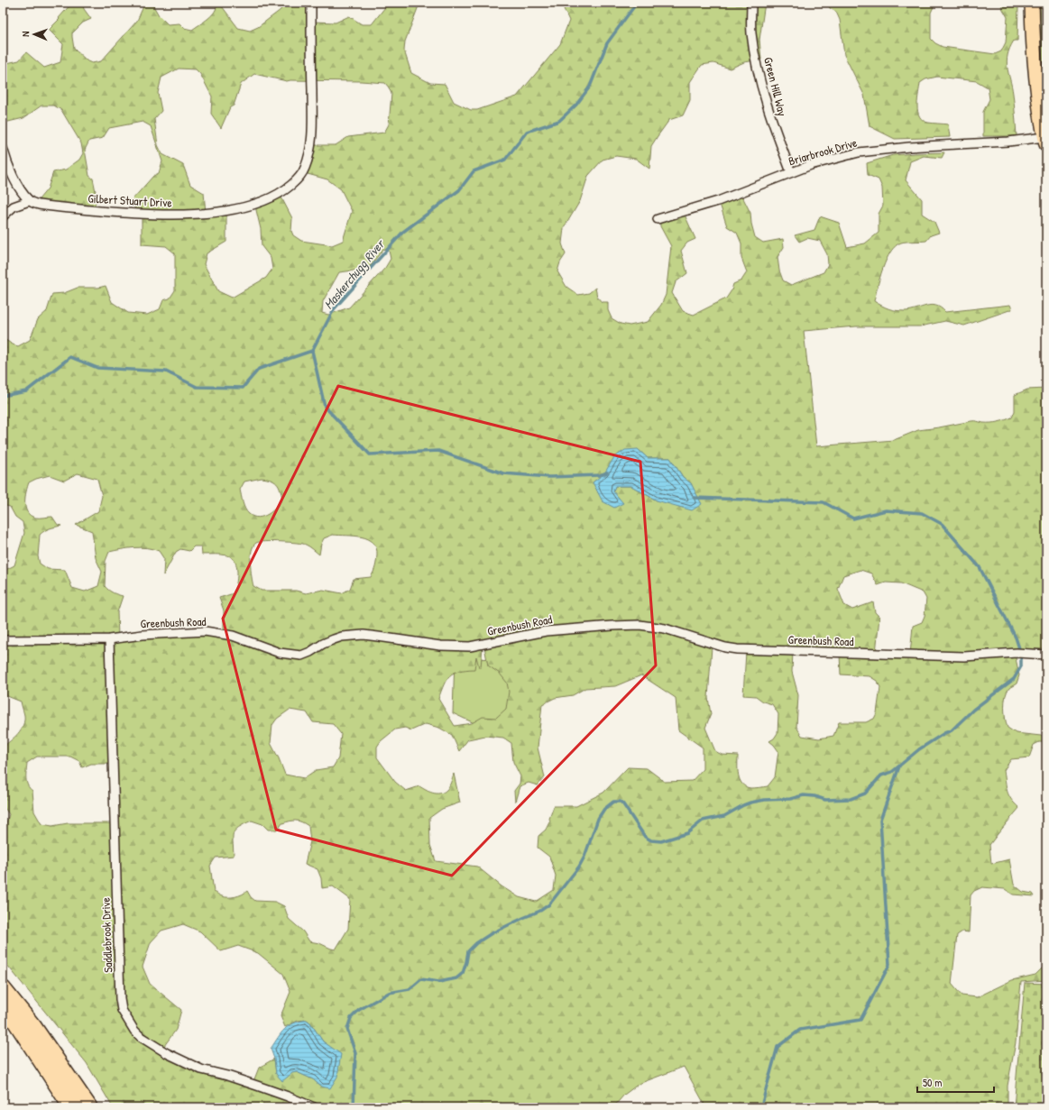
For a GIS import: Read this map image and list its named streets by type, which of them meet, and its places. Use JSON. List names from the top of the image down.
{
  "streets": {
    "street": [
      "Green Hill Way",
      "Briarbrook Drive",
      "Gilbert Stuart Drive",
      "Greenbush Road",
      "Saddlebrook Drive"
    ]
  },
  "crossings": [
    ["Green Hill Way", "Briarbrook Drive"],
    ["Greenbush Road", "Saddlebrook Drive"]
  ],
  "water": ["Maskerchugg River"],
  "scale_bar": "50 m",
  "north": "left"
}
